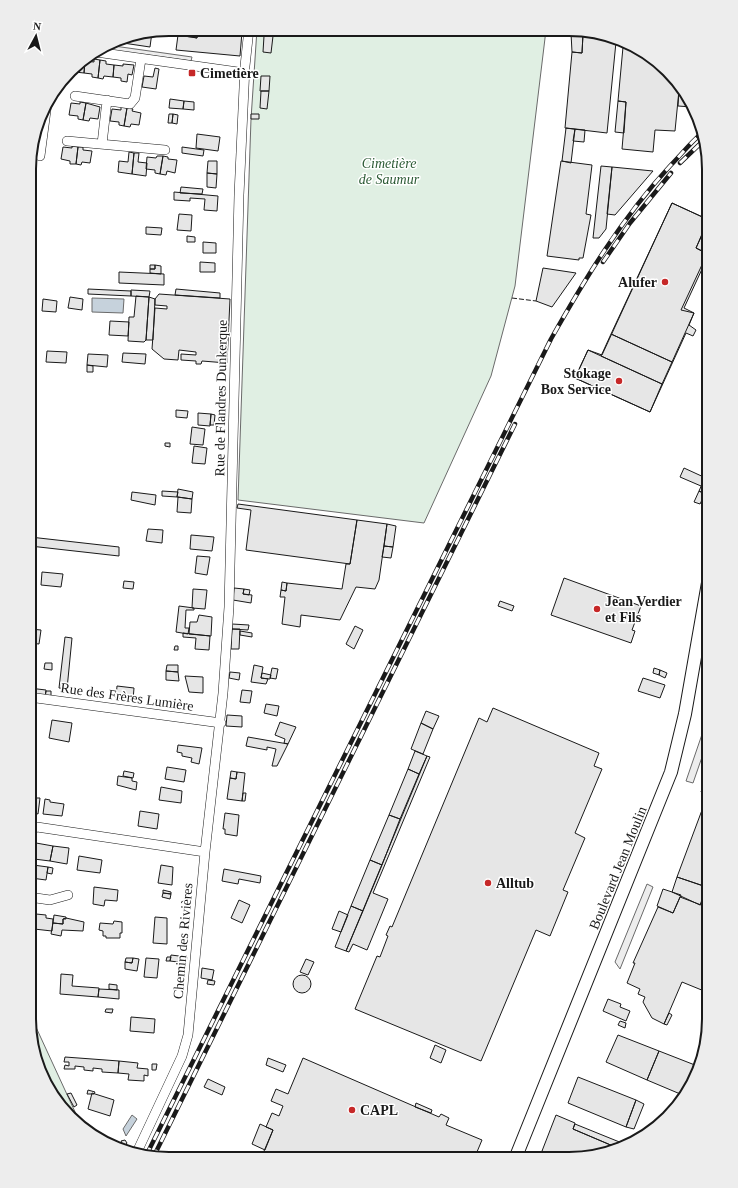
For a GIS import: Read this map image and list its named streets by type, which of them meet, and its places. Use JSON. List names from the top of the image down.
{
  "streets": {
    "street": [
      "Rue de Flandres Dunkerque",
      "Rue des Frères Lumière",
      "Boulevard Jean Moulin",
      "Chemin des Rivières"
    ]
  },
  "crossings": [
    ["Rue de Flandres Dunkerque", "Rue des Frères Lumière"],
    ["Rue de Flandres Dunkerque", "Chemin des Rivières"],
    ["Rue des Frères Lumière", "Chemin des Rivières"]
  ],
  "parks": ["Cimetière de Saumur"],
  "places": {
    "transit": ["Cimetière"],
    "other": [
      "Alufer",
      "Stokage Box Service",
      "Jean Verdier et Fils",
      "Alltub",
      "CAPL"
    ]
  },
  "north": "top"
}
